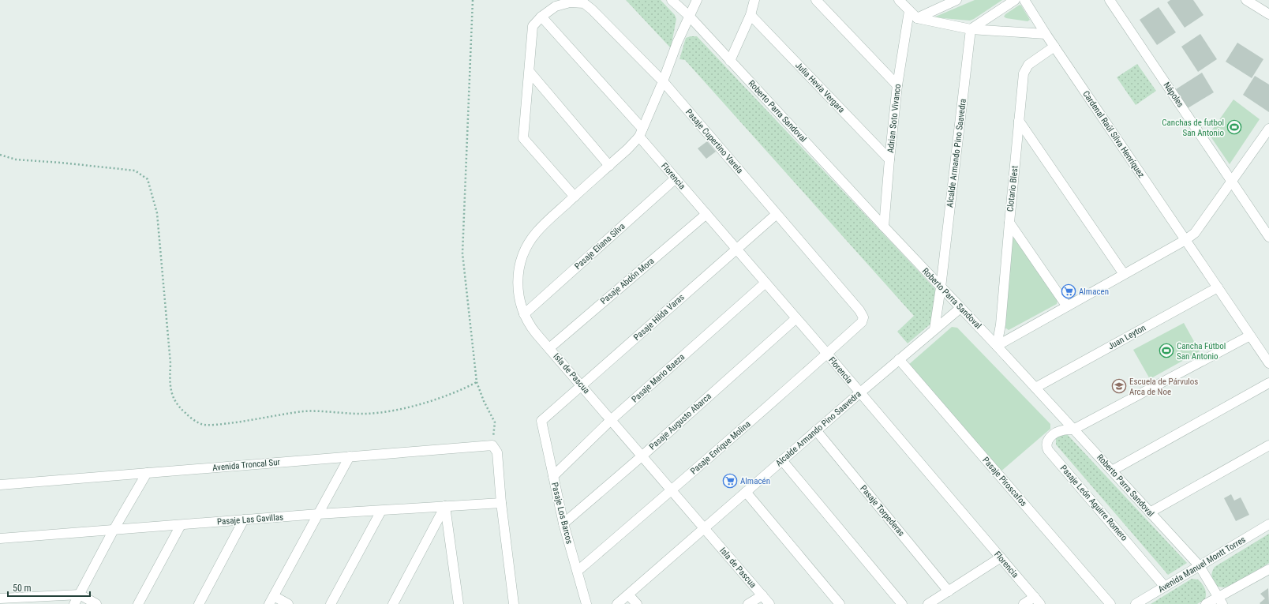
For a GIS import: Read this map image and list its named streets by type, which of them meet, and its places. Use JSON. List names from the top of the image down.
{
  "streets": {
    "street": [
      "Julia Hevia Vergara",
      "Nápoles",
      "Roberto Parra Sandoval",
      "Adrian Soto Vivanco",
      "Cardenal Raúl Silva Henríquez",
      "Pasaje Cupertino Varela",
      "Alcalde Armando Pino Saavedra",
      "Florencia",
      "Clotario Blest",
      "Pasaje Eliana Silva",
      "Pasaje Abdón Mora",
      "Pasaje Hilda Varas",
      "Juan Leyton",
      "Isla de Pascua",
      "Pasaje Mario Baeza",
      "Pasaje Augusto Abarca",
      "Pasaje Enrique Molina",
      "Avenida Troncal Sur",
      "Pasaje Piroscafos",
      "Pasaje León Aguirre Romero",
      "Pasaje Torpederas",
      "Pasaje Los Barcos",
      "Pasaje Las Gavillas",
      "Avenida Manuel Montt Torres"
    ]
  },
  "crossings": [
    ["Julia Hevia Vergara", "Adrian Soto Vivanco"],
    ["Roberto Parra Sandoval", "Adrian Soto Vivanco"],
    ["Roberto Parra Sandoval", "Alcalde Armando Pino Saavedra"],
    ["Roberto Parra Sandoval", "Clotario Blest"],
    ["Roberto Parra Sandoval", "Juan Leyton"],
    ["Roberto Parra Sandoval", "Isla de Pascua"],
    ["Roberto Parra Sandoval", "Pasaje León Aguirre Romero"],
    ["Roberto Parra Sandoval", "Avenida Manuel Montt Torres"],
    ["Cardenal Raúl Silva Henríquez", "Clotario Blest"],
    ["Cardenal Raúl Silva Henríquez", "Juan Leyton"],
    ["Cardenal Raúl Silva Henríquez", "Pasaje León Aguirre Romero"],
    ["Pasaje Cupertino Varela", "Florencia"],
    ["Pasaje Cupertino Varela", "Pasaje Hilda Varas"],
    ["Pasaje Cupertino Varela", "Isla de Pascua"],
    ["Pasaje Cupertino Varela", "Pasaje Enrique Molina"],
    ["Alcalde Armando Pino Saavedra", "Florencia"],
    ["Alcalde Armando Pino Saavedra", "Isla de Pascua"],
    ["Alcalde Armando Pino Saavedra", "Pasaje Piroscafos"],
    ["Alcalde Armando Pino Saavedra", "Pasaje Torpederas"],
    ["Florencia", "Pasaje Eliana Silva"],
    ["Florencia", "Pasaje Abdón Mora"],
    ["Florencia", "Pasaje Hilda Varas"],
    ["Florencia", "Isla de Pascua"],
    ["Florencia", "Pasaje Mario Baeza"],
    ["Florencia", "Pasaje Augusto Abarca"],
    ["Florencia", "Pasaje Enrique Molina"],
    ["Pasaje Eliana Silva", "Isla de Pascua"],
    ["Pasaje Abdón Mora", "Isla de Pascua"],
    ["Pasaje Hilda Varas", "Isla de Pascua"],
    ["Pasaje Hilda Varas", "Pasaje Los Barcos"],
    ["Isla de Pascua", "Pasaje Mario Baeza"],
    ["Isla de Pascua", "Pasaje Augusto Abarca"],
    ["Isla de Pascua", "Pasaje Enrique Molina"],
    ["Pasaje Mario Baeza", "Pasaje Los Barcos"],
    ["Pasaje Augusto Abarca", "Pasaje Los Barcos"],
    ["Pasaje Enrique Molina", "Pasaje Los Barcos"],
    ["Pasaje León Aguirre Romero", "Avenida Manuel Montt Torres"]
  ],
  "places": {
    "sports": ["Canchas de futbol San Antonio", "Cancha Fútbol San Antonio"],
    "supermarket": ["Almacen", "Almacén"],
    "school or university": ["Escuela de Párvulos Arca de Noe"]
  },
  "scale_bar": "50 m"
}
